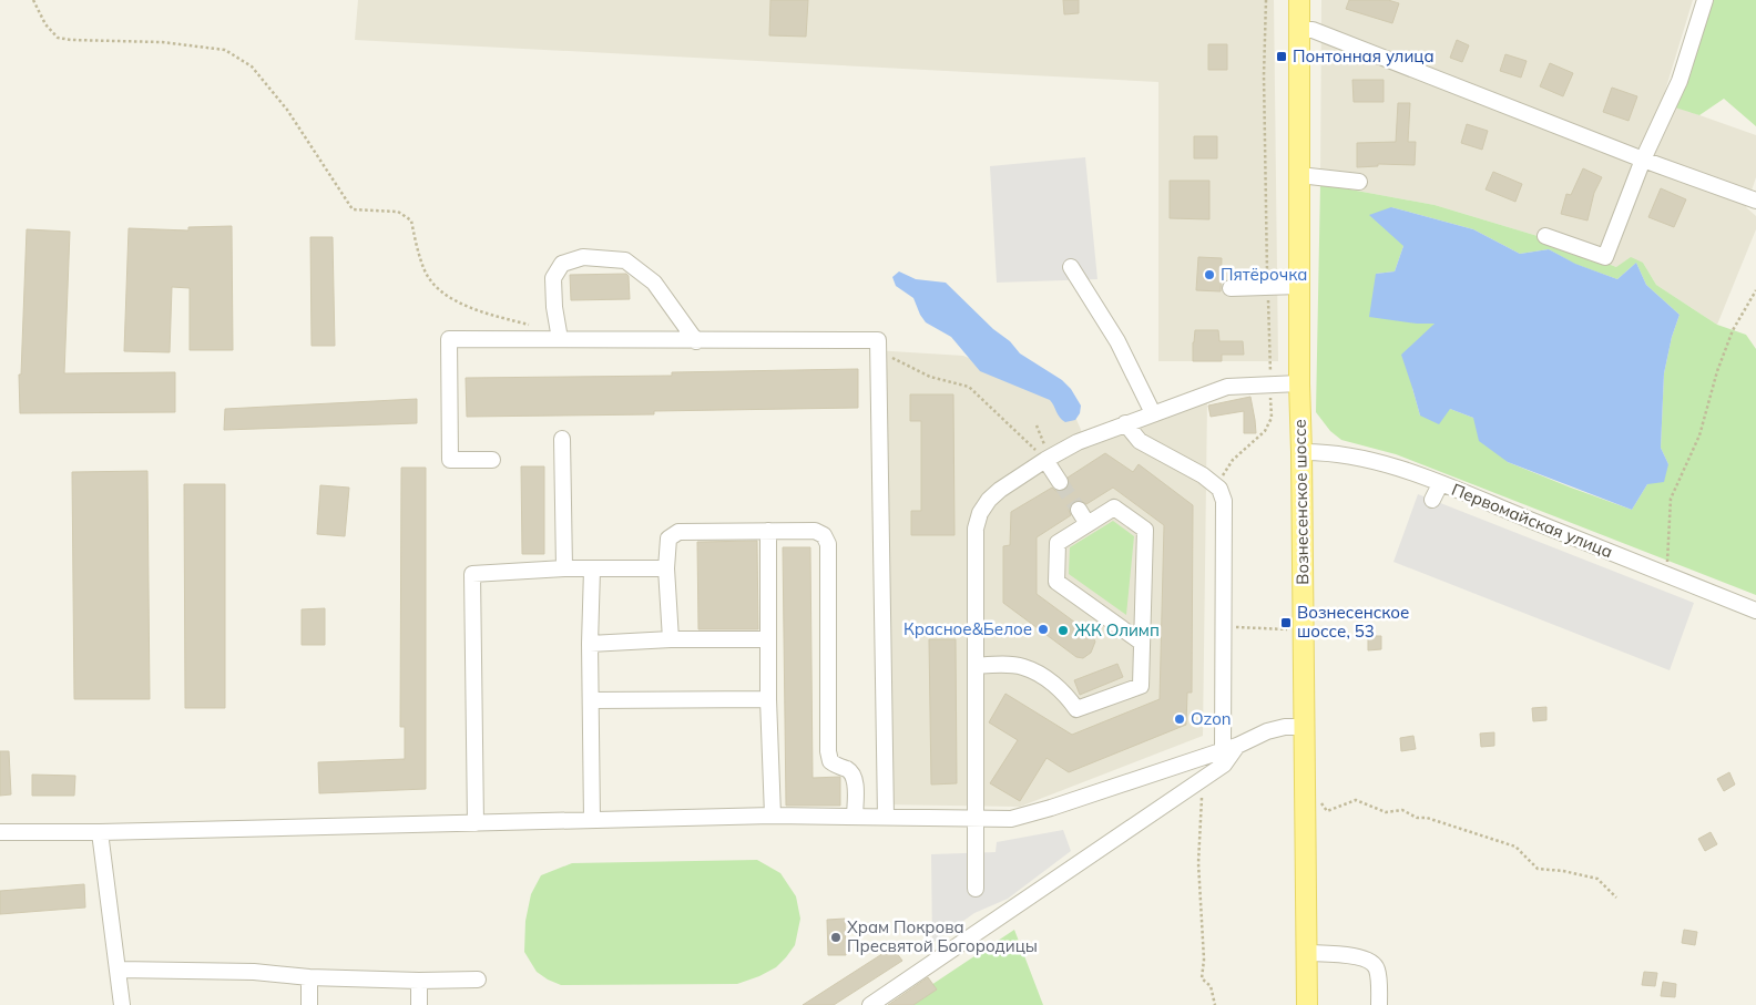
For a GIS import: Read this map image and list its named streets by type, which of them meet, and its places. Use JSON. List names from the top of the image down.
{
  "streets": {
    "main road": ["Вознесенское шоссе"],
    "street": ["Первомайская улица"]
  },
  "crossings": [
    ["Вознесенское шоссе", "Первомайская улица"]
  ],
  "places": {
    "transit": ["Понтонная улица", "Вознесенское шоссе, 53"],
    "other": [
      "Пятёрочка",
      "Красное&Белое",
      "ЖК Олимп",
      "Ozon",
      "Храм Покрова Пресвятой Богородицы"
    ]
  }
}
